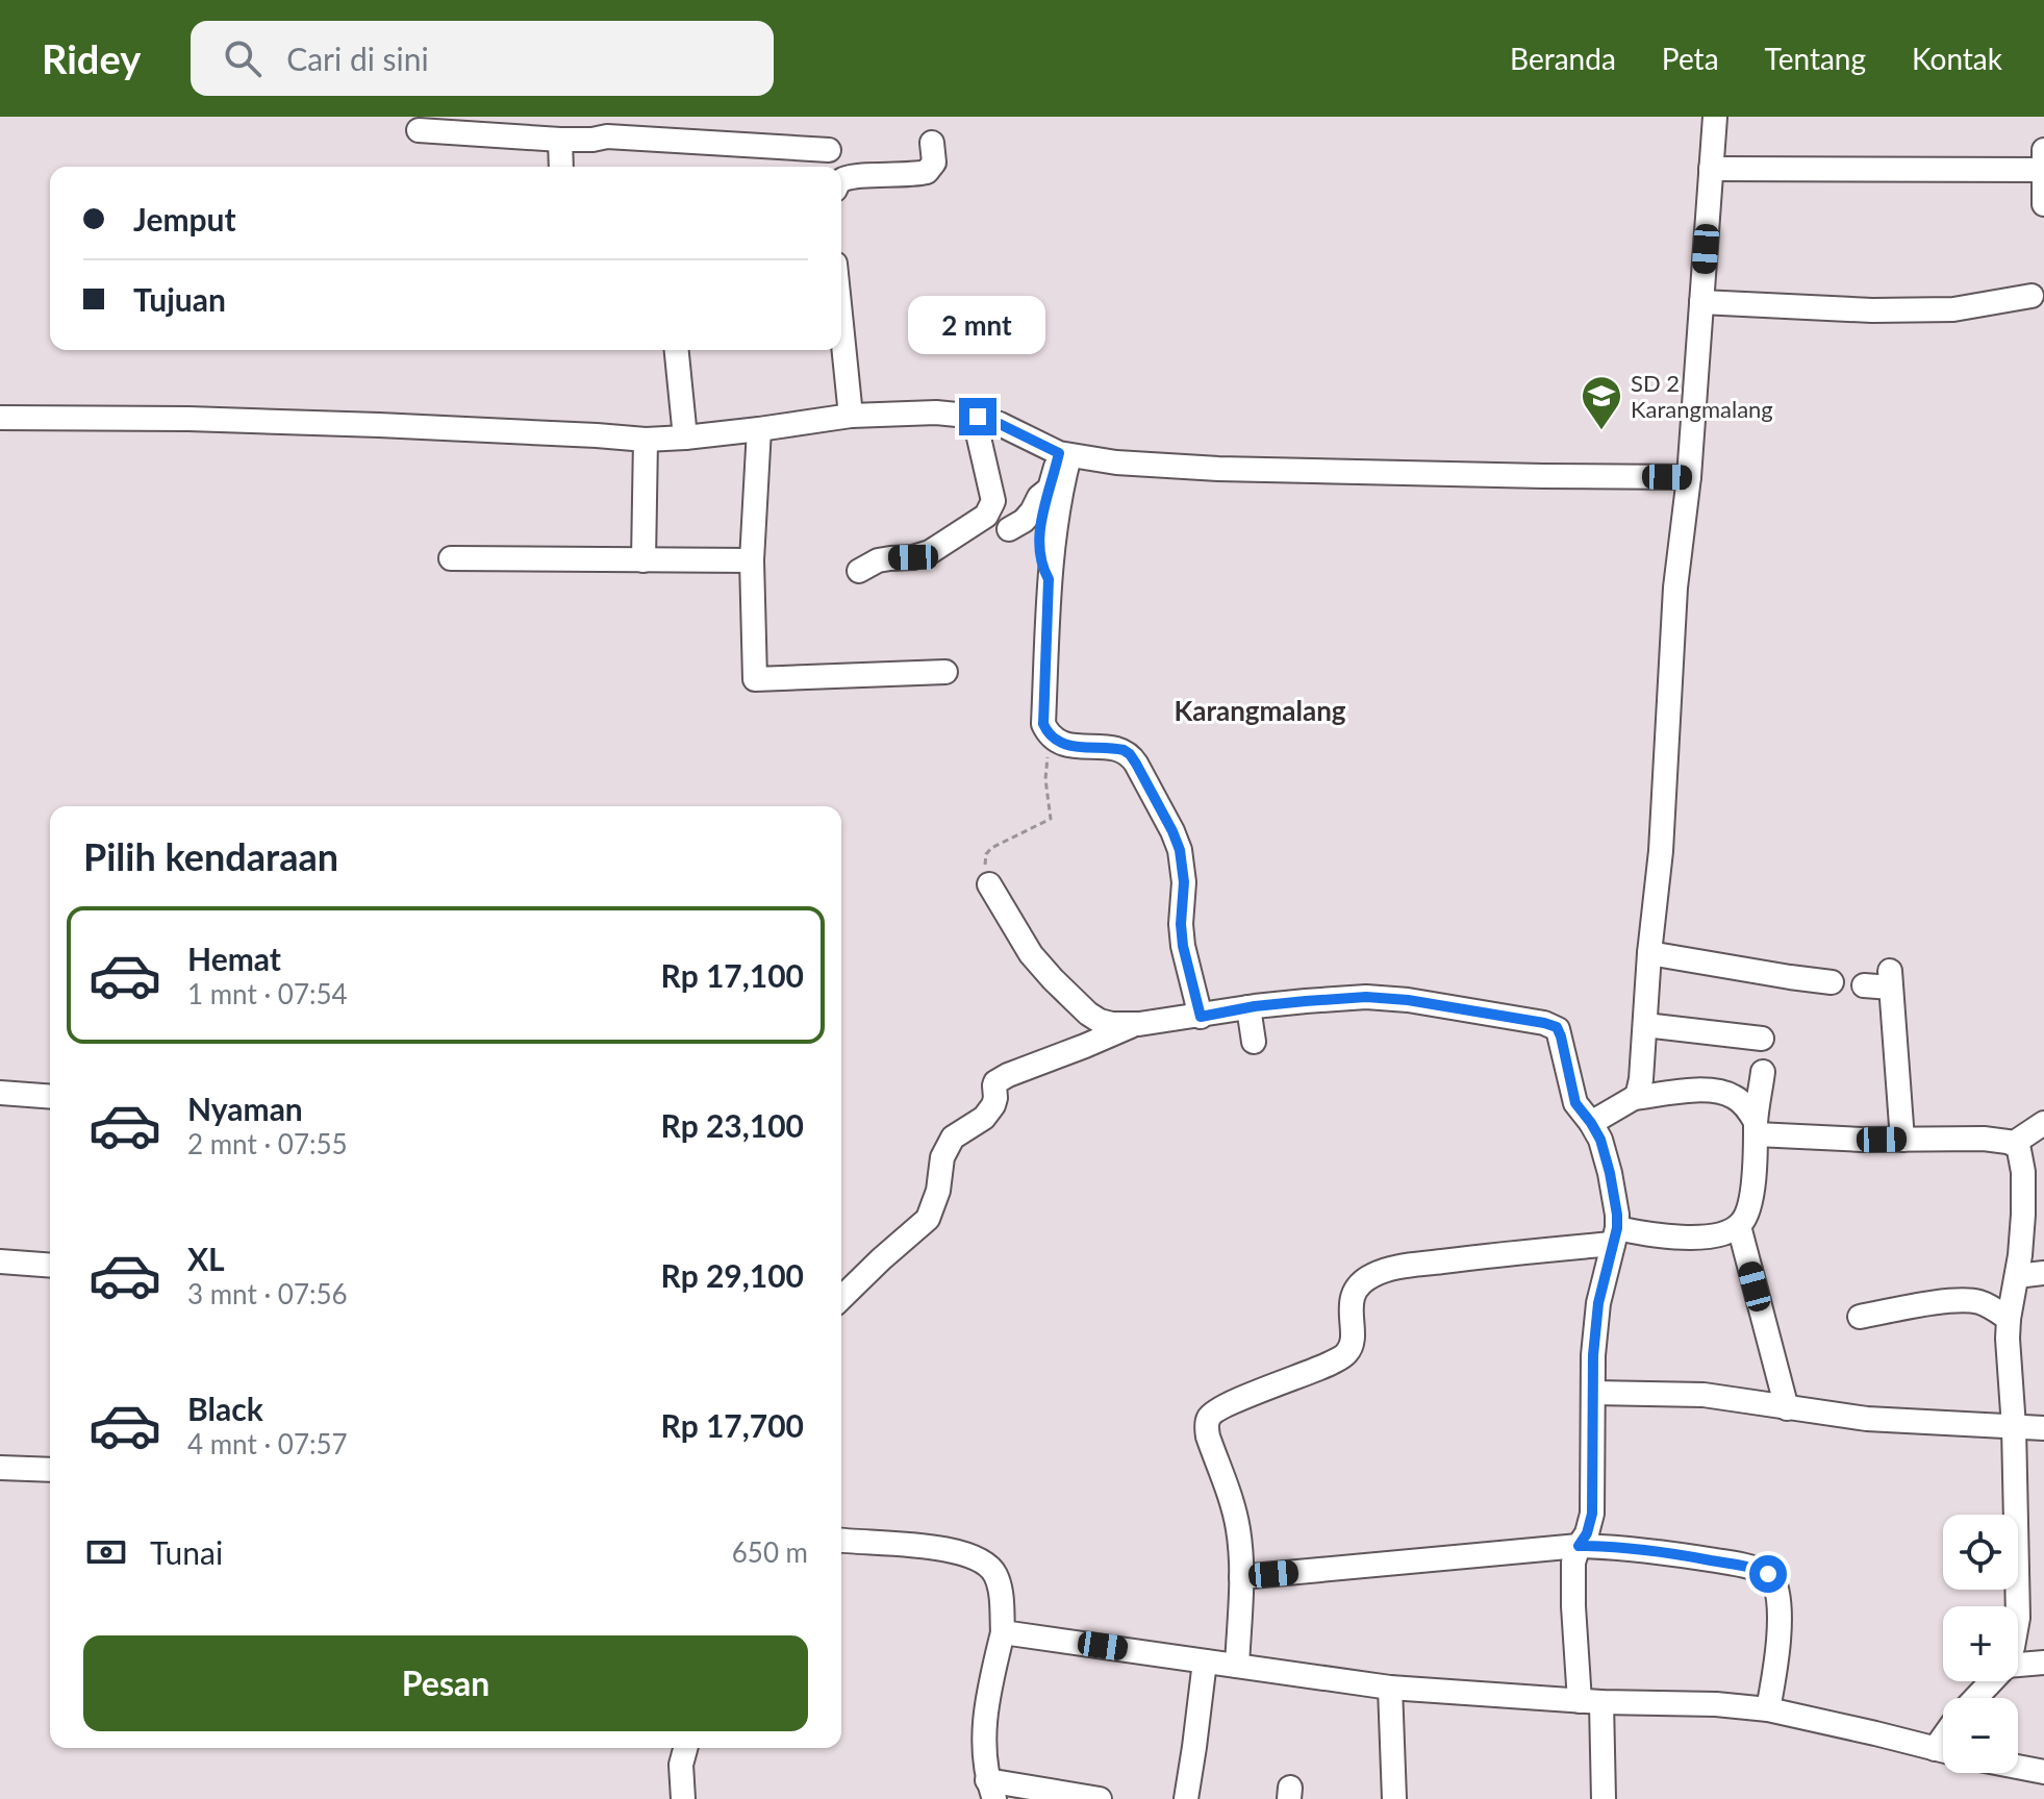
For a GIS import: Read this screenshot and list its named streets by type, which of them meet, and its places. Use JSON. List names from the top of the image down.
{
  "districts": ["Karangmalang"],
  "places": {
    "school or university": ["SD 2 Karangmalang"]
  },
  "page": {
    "header": "Ridey",
    "search": "Cari di sini",
    "nav": [
      "Beranda",
      "Peta",
      "Tentang",
      "Kontak"
    ],
    "banner": ["Jemput", "Tujuan"],
    "bubble": "2 mnt",
    "heading": "Pilih kendaraan",
    "list": [
      {
        "name": "Hemat",
        "note": "1 mnt · 07:54",
        "value": "Rp 17,100"
      },
      {
        "name": "Nyaman",
        "note": "2 mnt · 07:55",
        "value": "Rp 23,100"
      },
      {
        "name": "XL",
        "note": "3 mnt · 07:56",
        "value": "Rp 29,100"
      },
      {
        "name": "Black",
        "note": "4 mnt · 07:57",
        "value": "Rp 17,700"
      }
    ],
    "pay": ["Tunai", "650 m"],
    "map_buttons": ["+", "−"],
    "buttons": "Pesan"
  }
}
